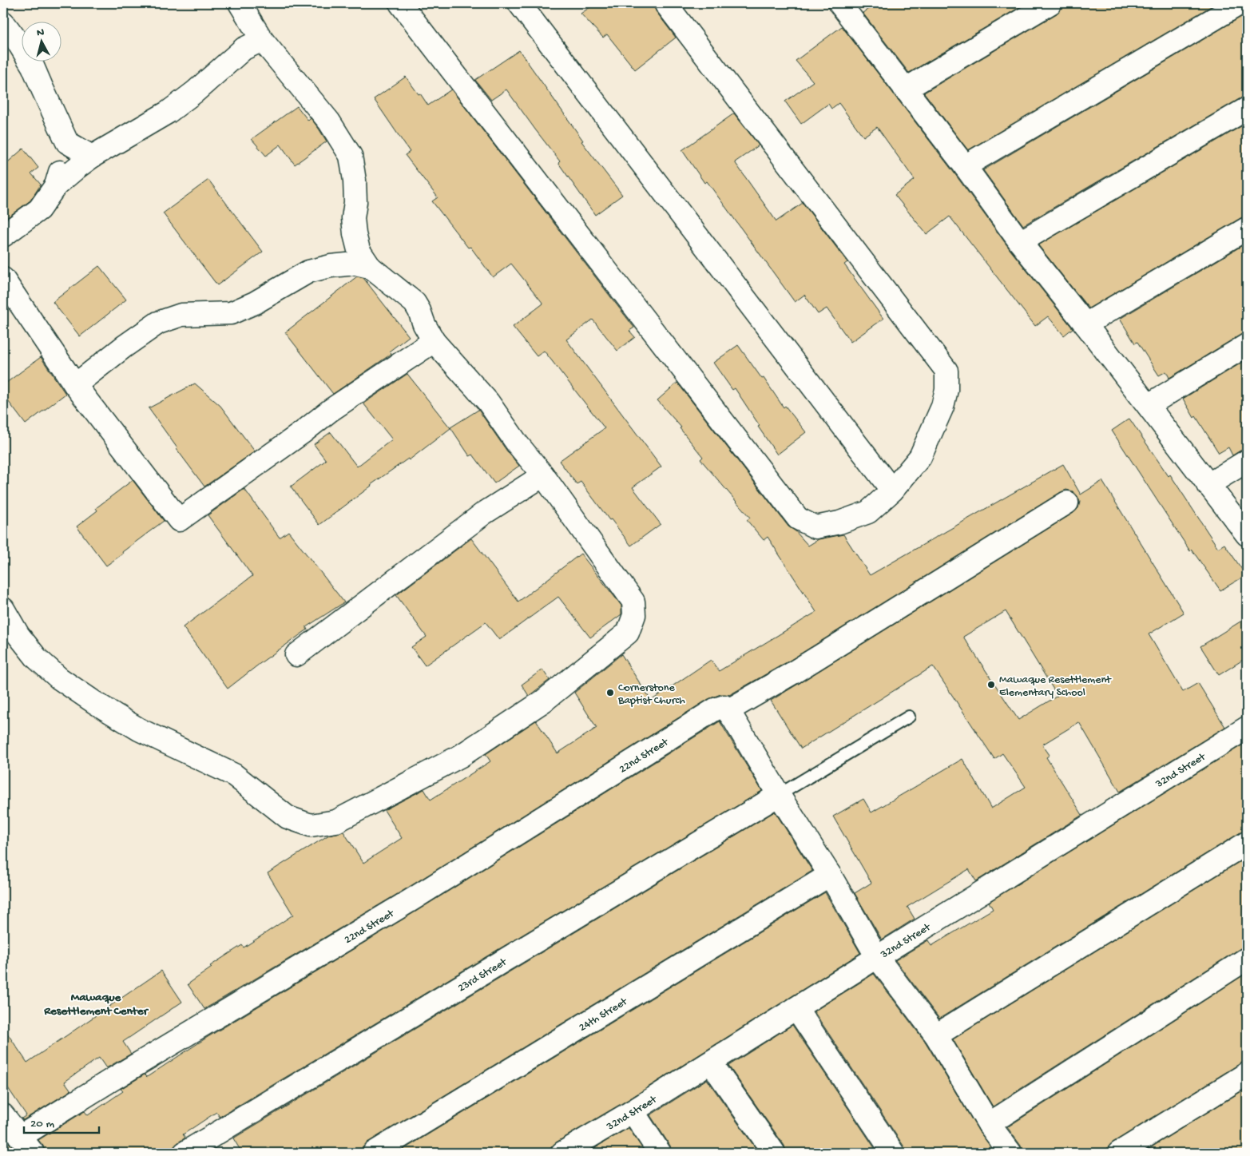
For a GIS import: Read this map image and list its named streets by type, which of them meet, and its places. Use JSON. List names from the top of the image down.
{
  "streets": {
    "street": [
      "22nd Street",
      "32nd Street",
      "23rd Street",
      "24th Street"
    ]
  },
  "districts": ["Mawaque Resettlement Center"],
  "places": ["Mawaque Resettlement Elementary School", "Cornerstone Baptist Church"],
  "scale_bar": "20 m",
  "north": "top"
}
